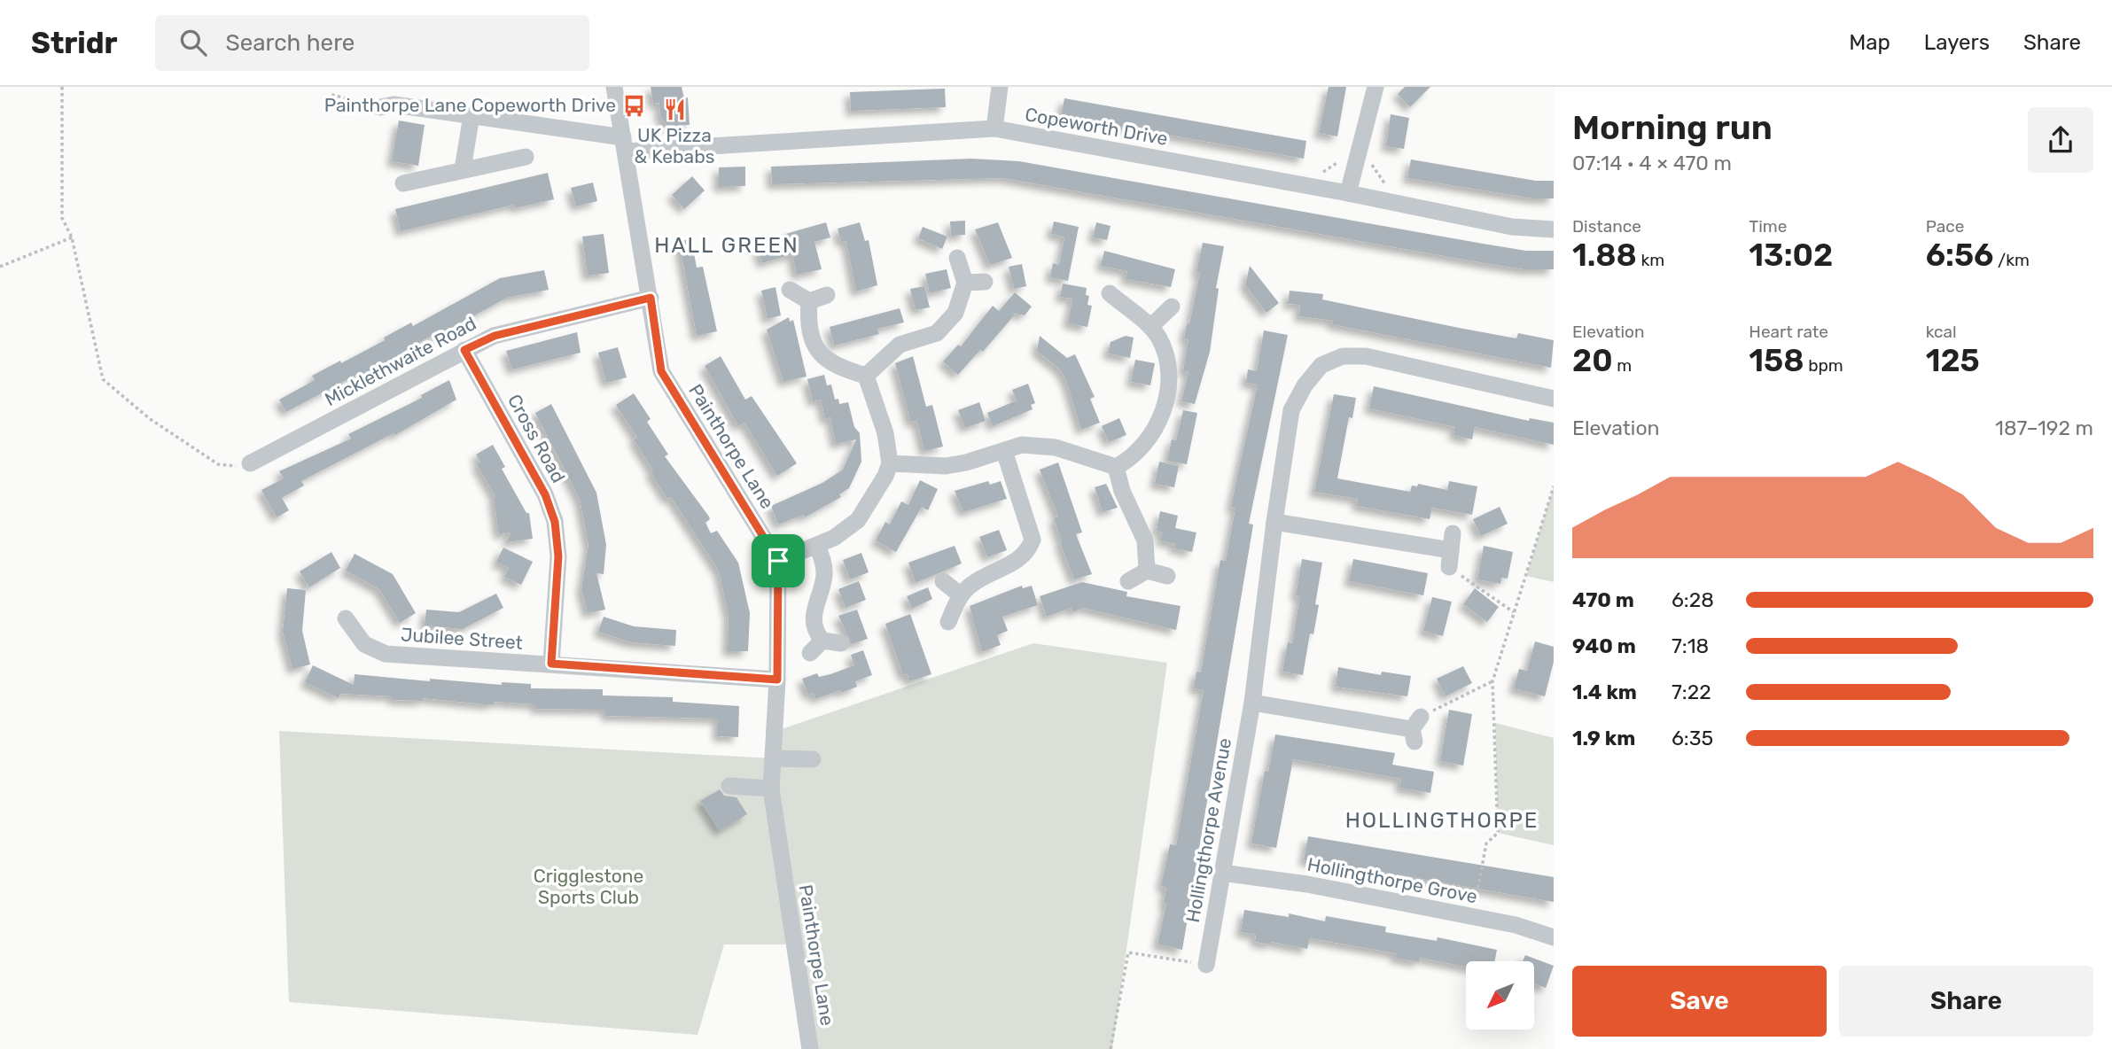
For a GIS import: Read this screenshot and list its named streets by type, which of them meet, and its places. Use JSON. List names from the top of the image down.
{
  "streets": {
    "street": [
      "Copeworth Drive",
      "Micklethwaite Road",
      "Cross Road",
      "Painthorpe Lane",
      "Jubilee Street",
      "Hollingthorpe Avenue",
      "Hollingthorpe Grove"
    ]
  },
  "crossings": [
    ["Copeworth Drive", "Painthorpe Lane"],
    ["Micklethwaite Road", "Cross Road"],
    ["Micklethwaite Road", "Painthorpe Lane"],
    ["Cross Road", "Jubilee Street"],
    ["Painthorpe Lane", "Jubilee Street"],
    ["Hollingthorpe Avenue", "Hollingthorpe Grove"]
  ],
  "districts": ["HALL GREEN", "HOLLINGTHORPE"],
  "parks": ["Crigglestone Sports Club"],
  "places": {
    "bus stop": ["Painthorpe Lane Copeworth Drive"],
    "restaurant": ["UK Pizza & Kebabs"]
  },
  "north": "bottom left",
  "page": {
    "header": "Stridr",
    "search": "Search here",
    "nav": ["Map", "Layers", "Share"],
    "heading": ["Morning run", "07:14 · 4 × 470 m"],
    "stats": [
      ["Distance", "1.88 km"],
      ["Time", "13:02"],
      ["Pace", "6:56 /km"],
      ["Elevation", "20 m"],
      ["Heart rate", "158 bpm"],
      ["kcal", "125"]
    ],
    "chart": ["Elevation", "187–192 m"],
    "list": [
      {
        "name": "470 m",
        "note": "6:28"
      },
      {
        "name": "940 m",
        "note": "7:18"
      },
      {
        "name": "1.4 km",
        "note": "7:22"
      },
      {
        "name": "1.9 km",
        "note": "6:35"
      }
    ],
    "buttons": ["Save", "Share"]
  }
}
